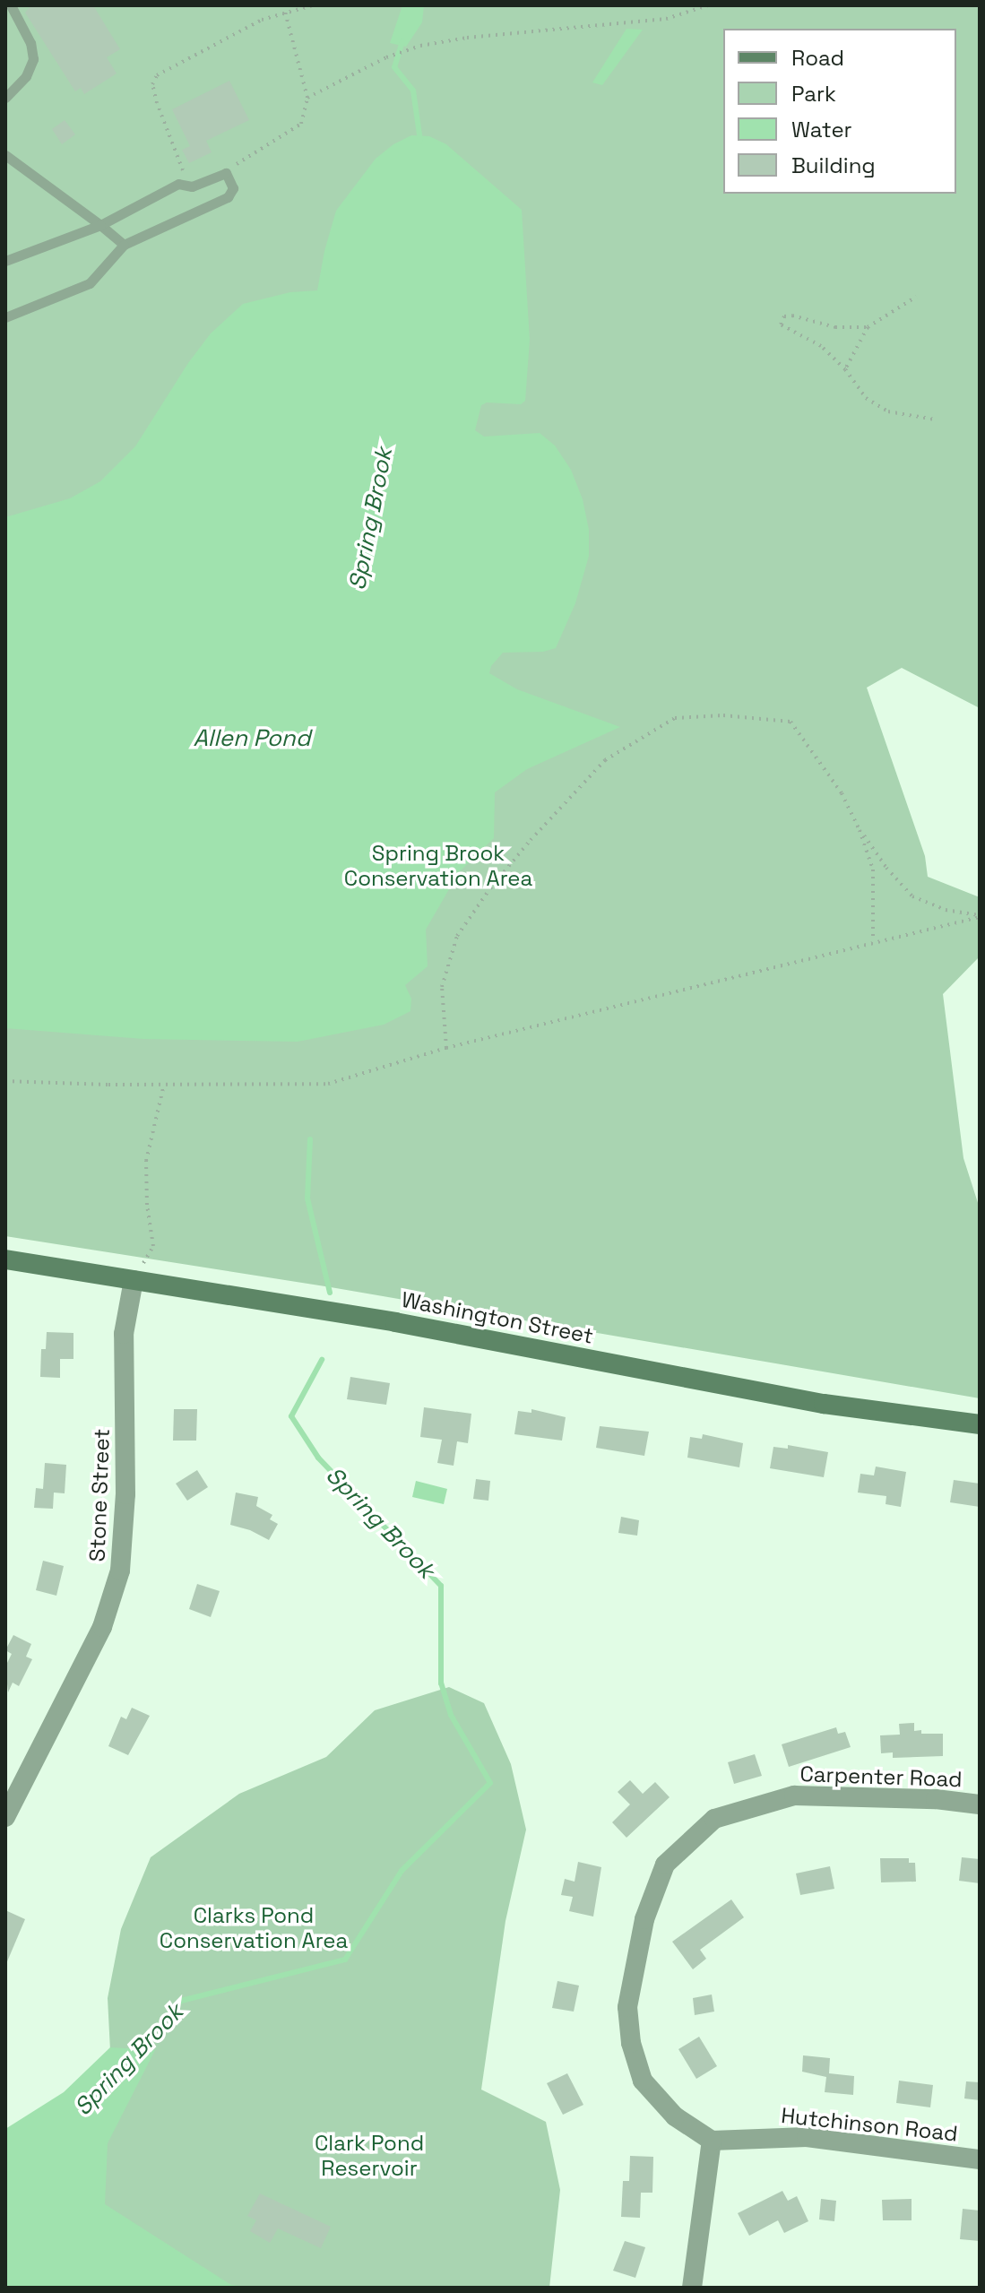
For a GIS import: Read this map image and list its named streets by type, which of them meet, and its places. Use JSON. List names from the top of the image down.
{
  "streets": {
    "main road": ["Washington Street"],
    "street": ["Stone Street", "Carpenter Road", "Hutchinson Road"]
  },
  "crossings": [
    ["Washington Street", "Stone Street"],
    ["Carpenter Road", "Hutchinson Road"]
  ],
  "water": ["Spring Brook", "Allen Pond"],
  "parks": ["Spring Brook Conservation Area", "Clarks Pond Conservation Area", "Clark Pond Reservoir"],
  "legend": [
    "Road",
    "Park",
    "Water",
    "Building"
  ]
}
